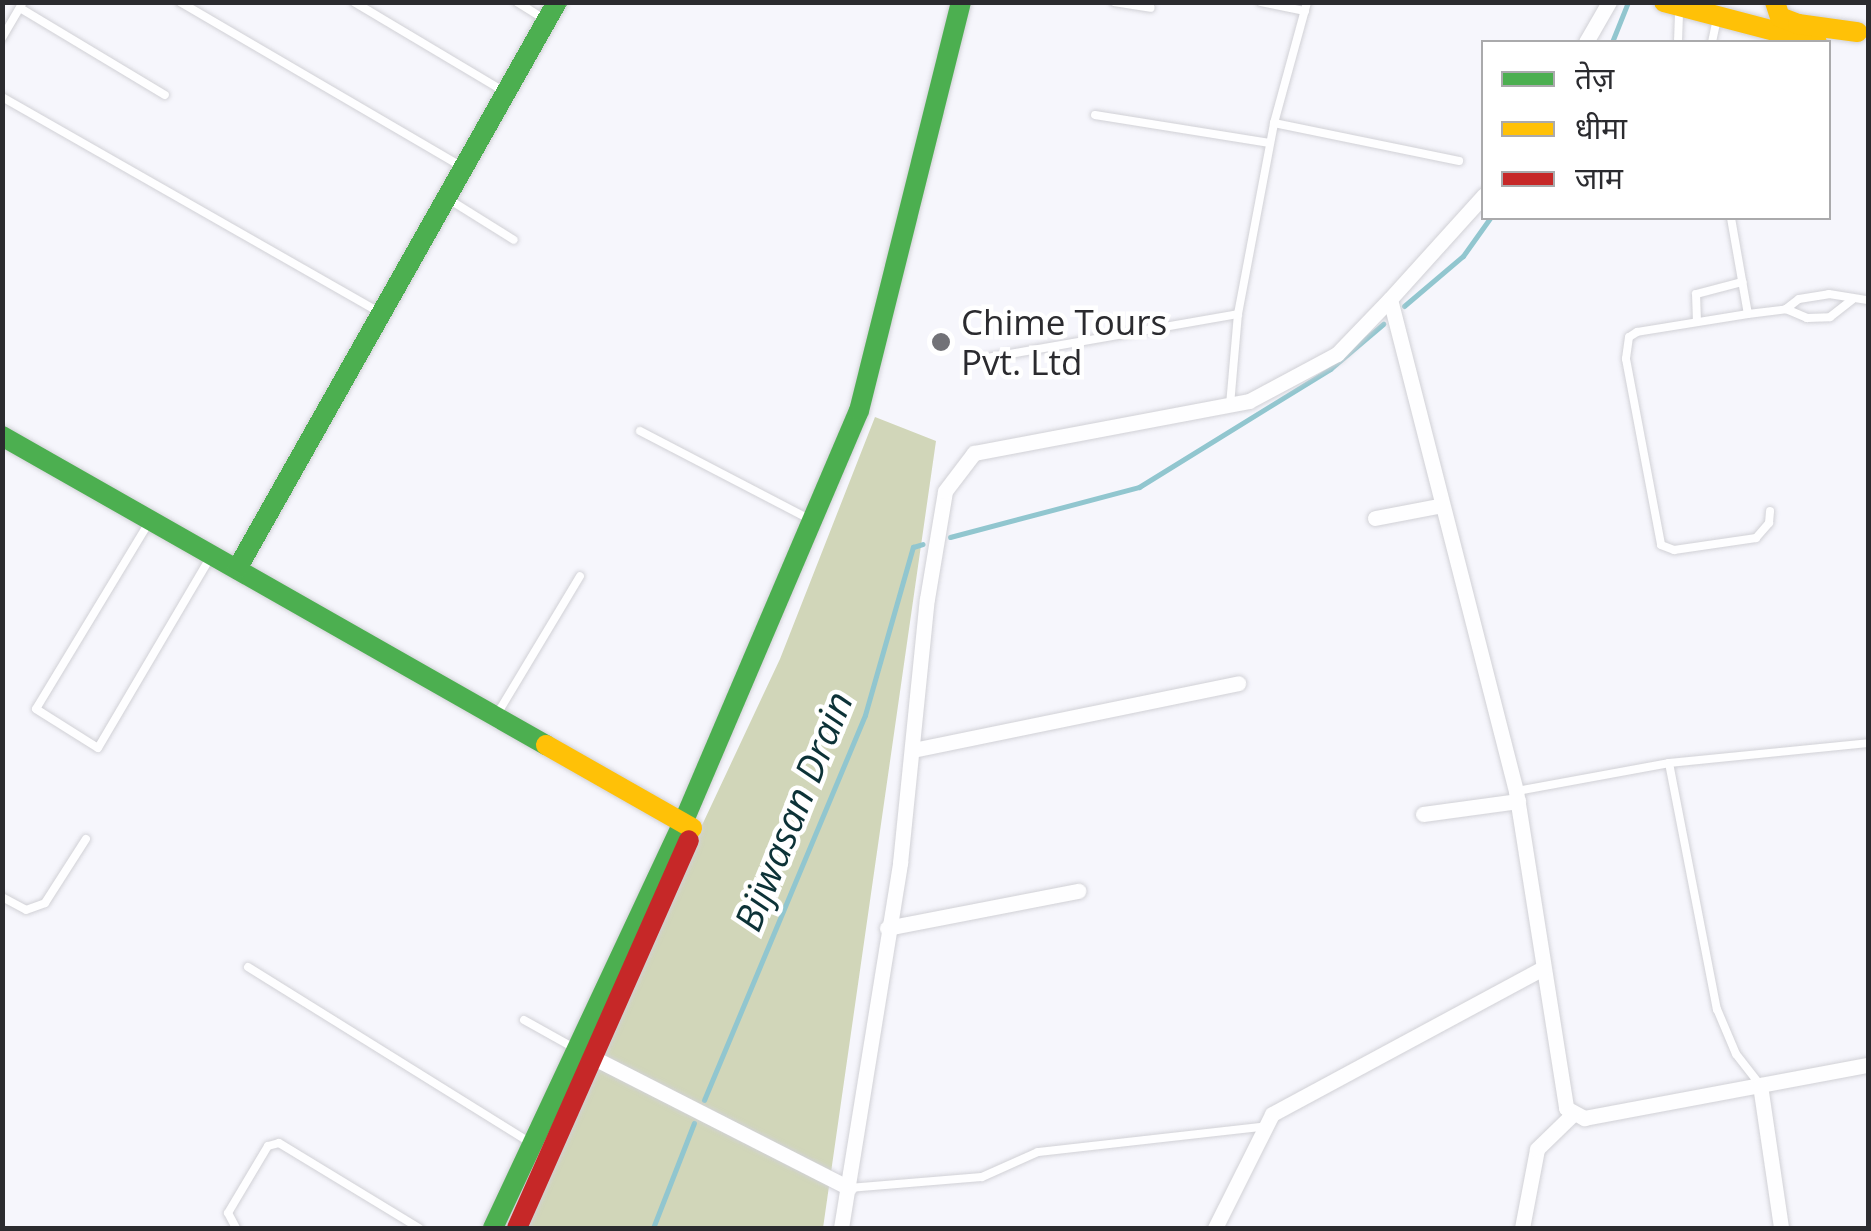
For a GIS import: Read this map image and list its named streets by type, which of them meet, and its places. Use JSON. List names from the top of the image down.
{
  "water": ["Bijwasan Drain"],
  "places": ["Chime Tours Pvt. Ltd"],
  "legend": ["तेज़", "धीमा", "जाम"]
}
